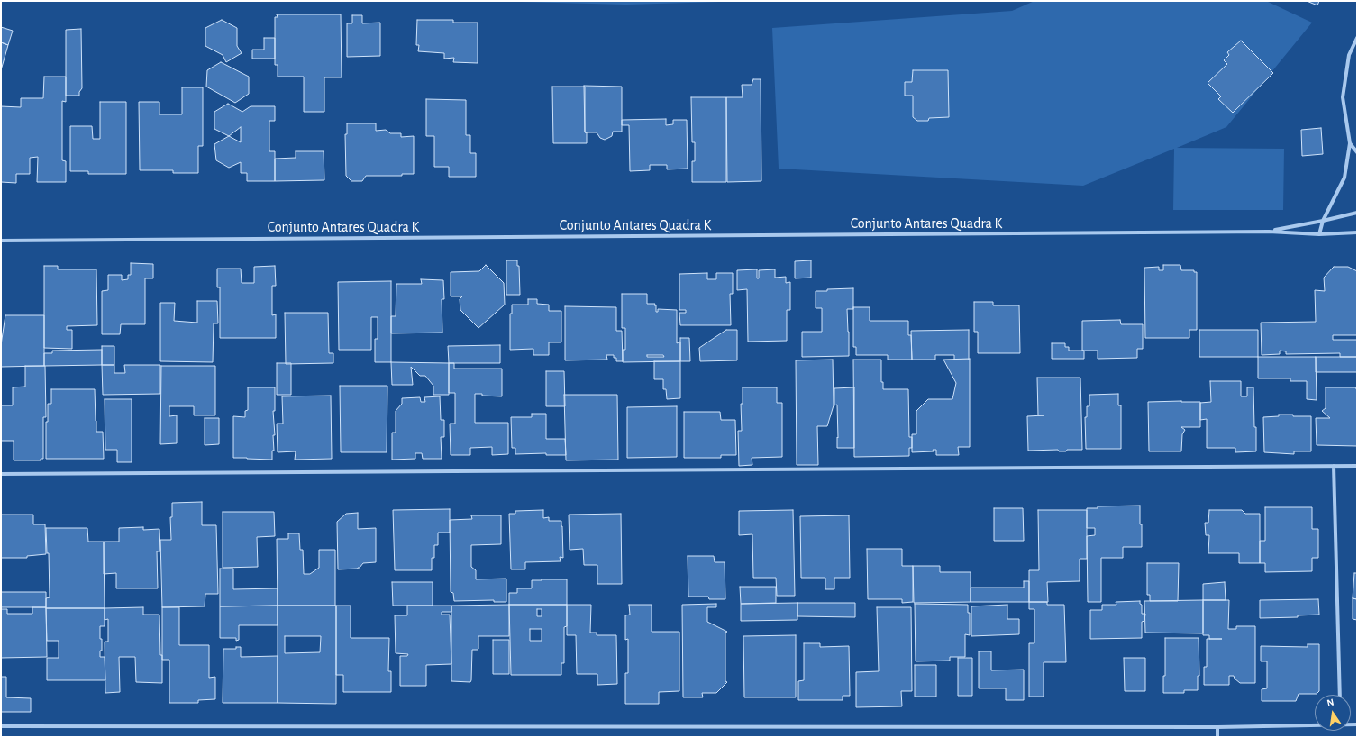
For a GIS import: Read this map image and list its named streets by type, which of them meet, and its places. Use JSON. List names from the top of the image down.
{
  "streets": {
    "street": ["Conjunto Antares Quadra K"]
  },
  "north": "top"
}
